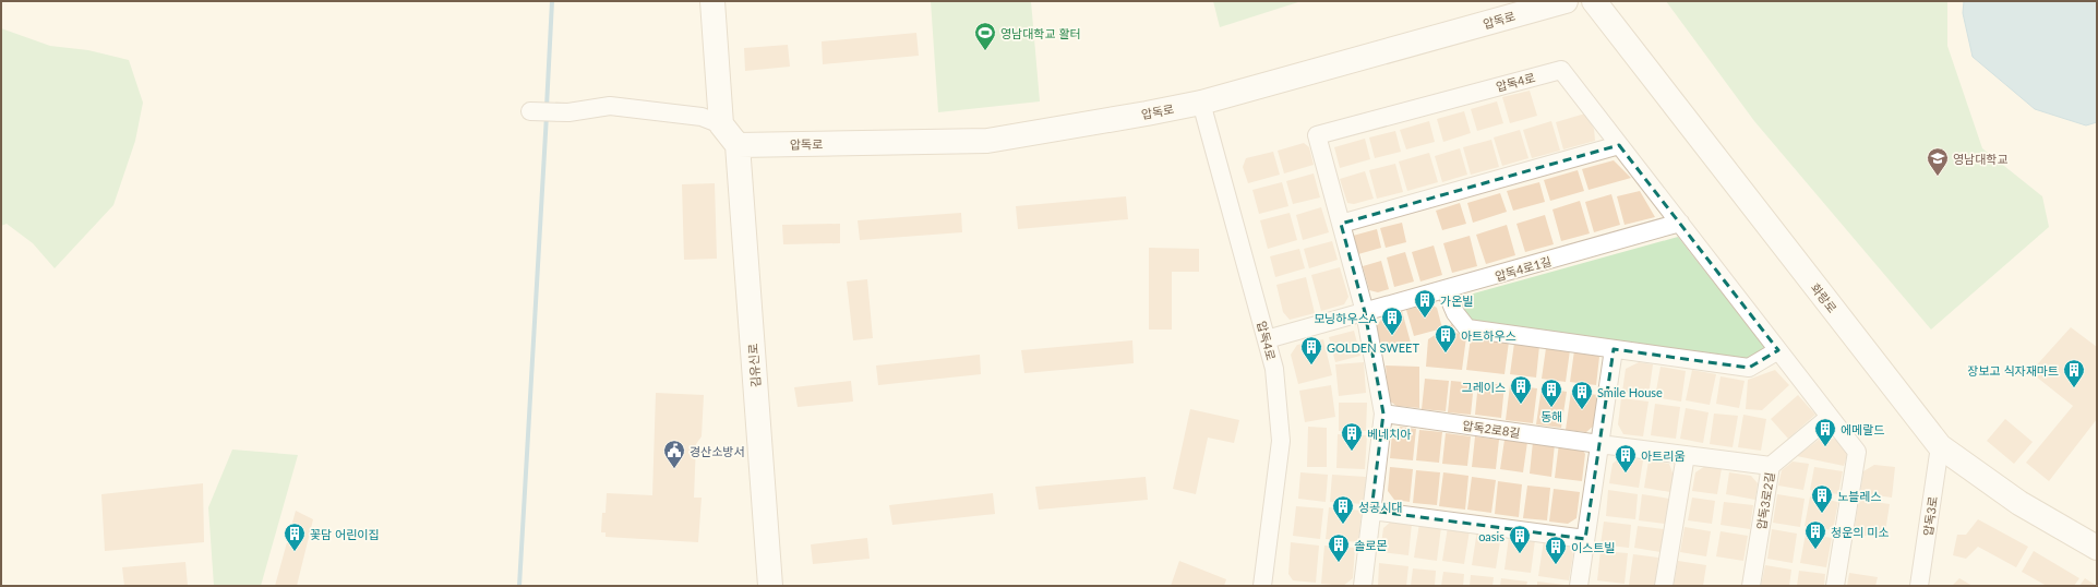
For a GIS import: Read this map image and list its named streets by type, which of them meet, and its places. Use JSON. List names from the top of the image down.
{
  "streets": {
    "street": [
      "압독로",
      "압독4로",
      "압독4로1길",
      "화랑로",
      "김유신로",
      "압독2로8길",
      "압독3로2길",
      "압독3로"
    ]
  },
  "crossings": [
    ["압독로", "압독4로"],
    ["압독로", "김유신로"],
    ["압독4로", "압독4로1길"],
    ["화랑로", "압독3로"],
    ["압독2로8길", "압독3로2길"]
  ],
  "places": {
    "sports": ["영남대학교 활터"],
    "school or university": ["영남대학교"],
    "building": [
      "가온빌",
      "모닝하우스A",
      "아트하우스",
      "GOLDEN SWEET",
      "장보고 식자재마트",
      "그레이스",
      "동해",
      "Smile House",
      "에메랄드",
      "베네치아",
      "아트리움",
      "노블레스",
      "성공시대",
      "청운의 미소",
      "꽃담 어린이집",
      "oasis",
      "솔로몬",
      "이스트빌"
    ],
    "public building": ["경산소방서"]
  }
}
